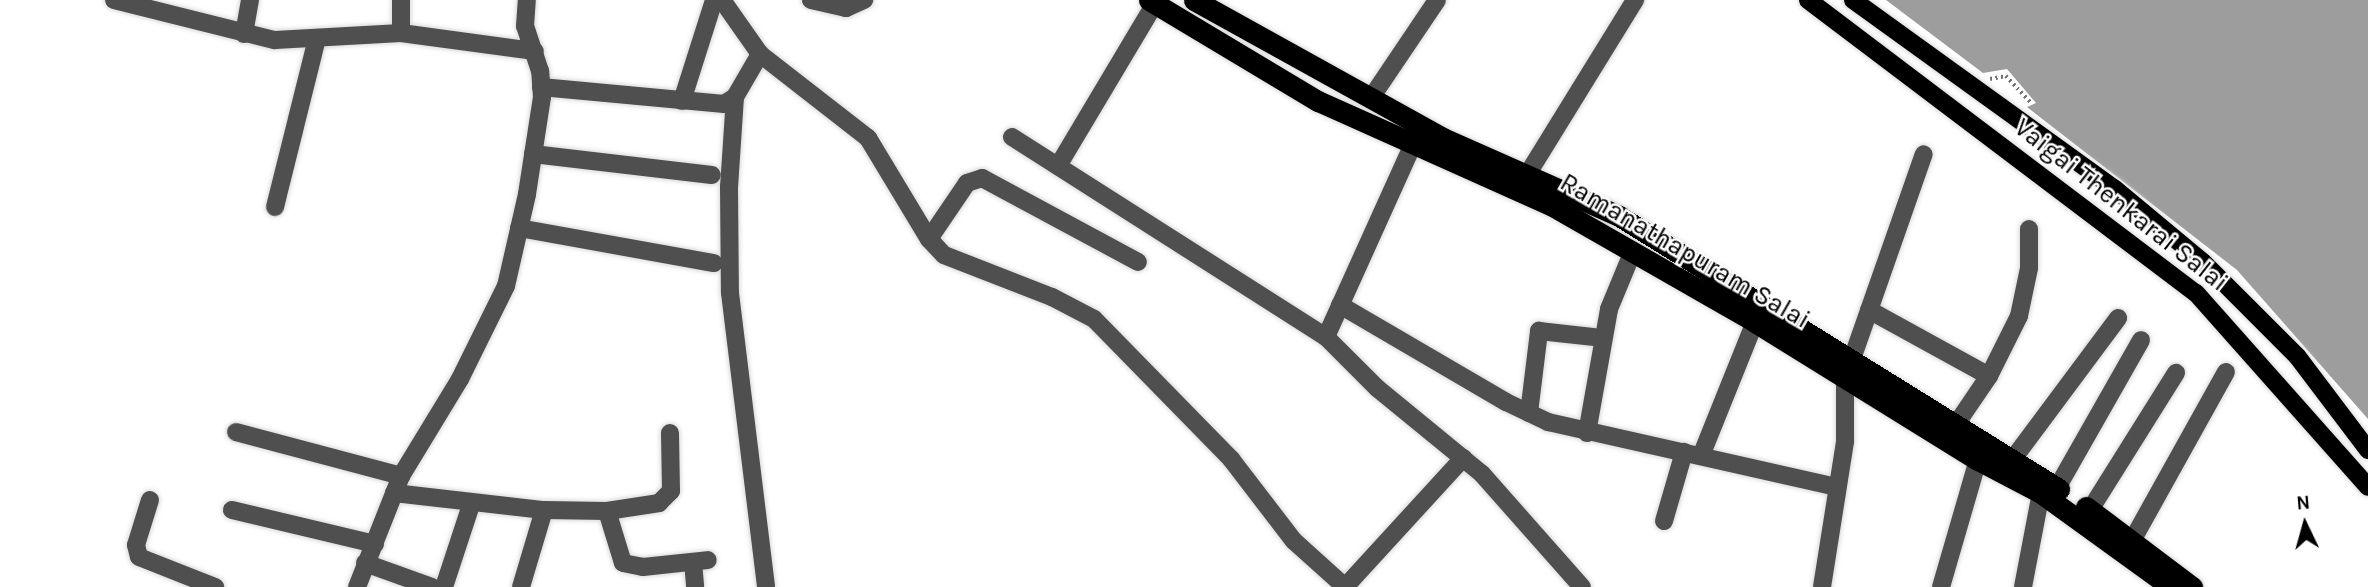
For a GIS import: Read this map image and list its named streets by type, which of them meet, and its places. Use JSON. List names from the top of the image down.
{
  "streets": {
    "highway": ["Ramanathapuram Salai"],
    "main road": ["Vaigai Thenkarai Salai"]
  },
  "north": "top"
}
